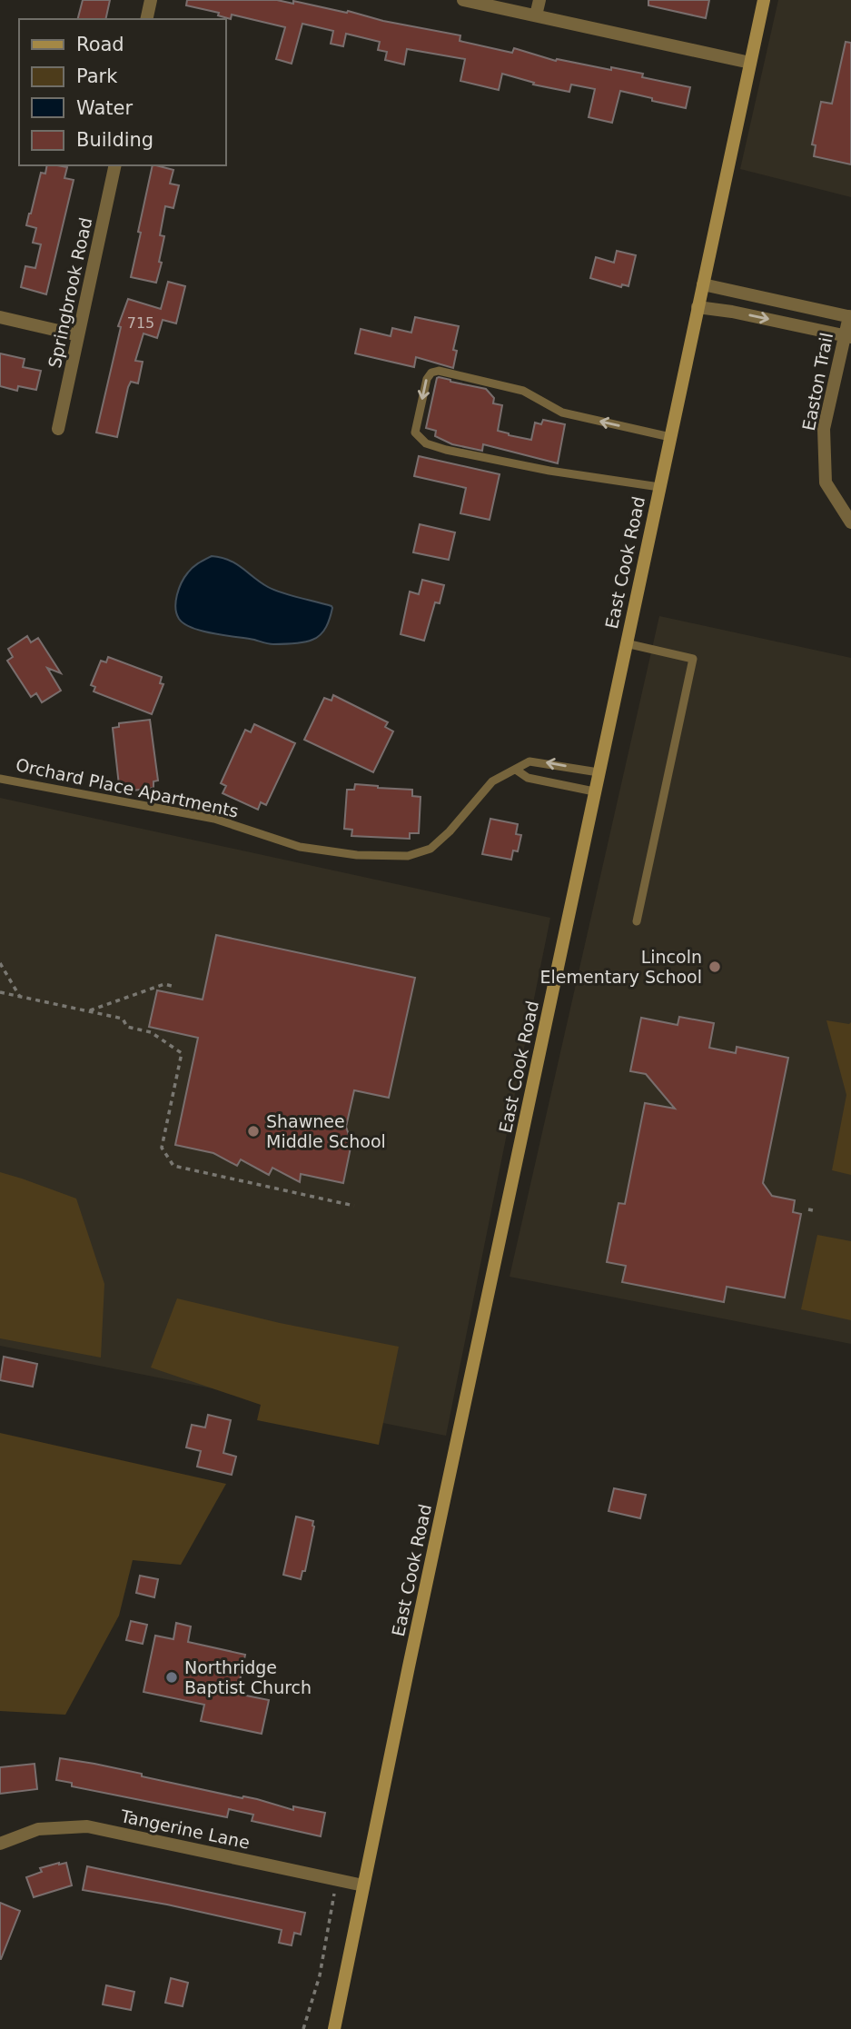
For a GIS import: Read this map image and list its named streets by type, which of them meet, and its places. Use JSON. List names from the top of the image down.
{
  "streets": {
    "main road": ["East Cook Road"],
    "street": ["Springbrook Road", "Easton Trail", "Tangerine Lane"],
    "lane": ["Orchard Place Apartments"]
  },
  "crossings": [
    ["East Cook Road", "Orchard Place Apartments"],
    ["East Cook Road", "Tangerine Lane"]
  ],
  "places": ["Lincoln Elementary School", "Shawnee Middle School", "Northridge Baptist Church"],
  "house_numbers": ["715"],
  "legend": [
    "Road",
    "Park",
    "Water",
    "Building"
  ]
}
